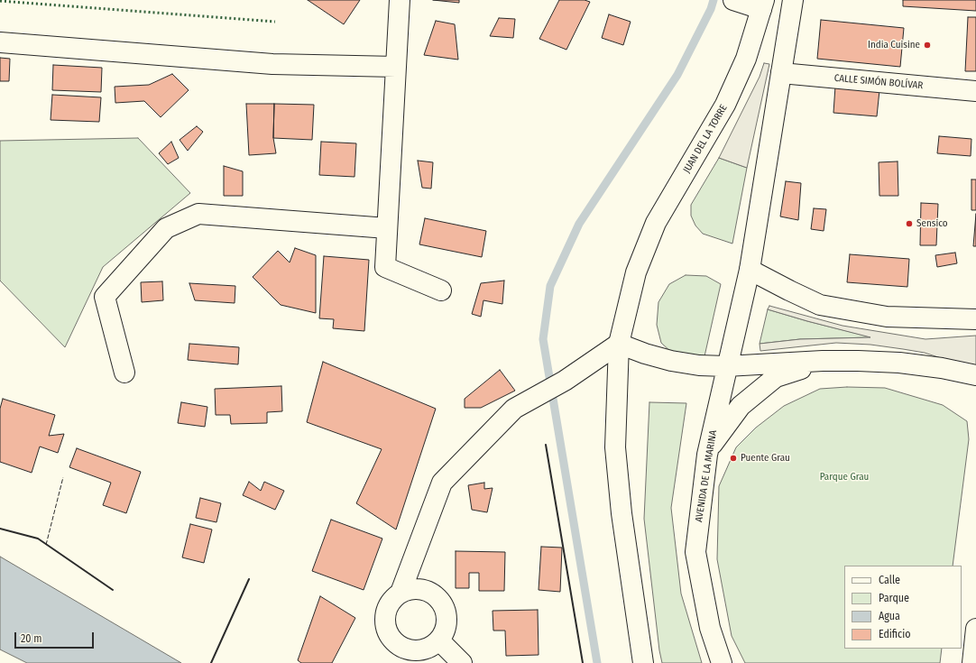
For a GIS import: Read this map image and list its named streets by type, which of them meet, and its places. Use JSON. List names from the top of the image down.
{
  "streets": {
    "street": ["CALLE SIMÓN BOLÍVAR", "JUAN DEL LA TORRE", "AVENIDA DE LA MARINA"]
  },
  "parks": ["Parque Grau"],
  "places": ["India Cuisine", "Sensico", "Puente Grau"],
  "legend": [
    "Calle",
    "Parque",
    "Agua",
    "Edificio"
  ],
  "scale_bar": "20 m"
}
